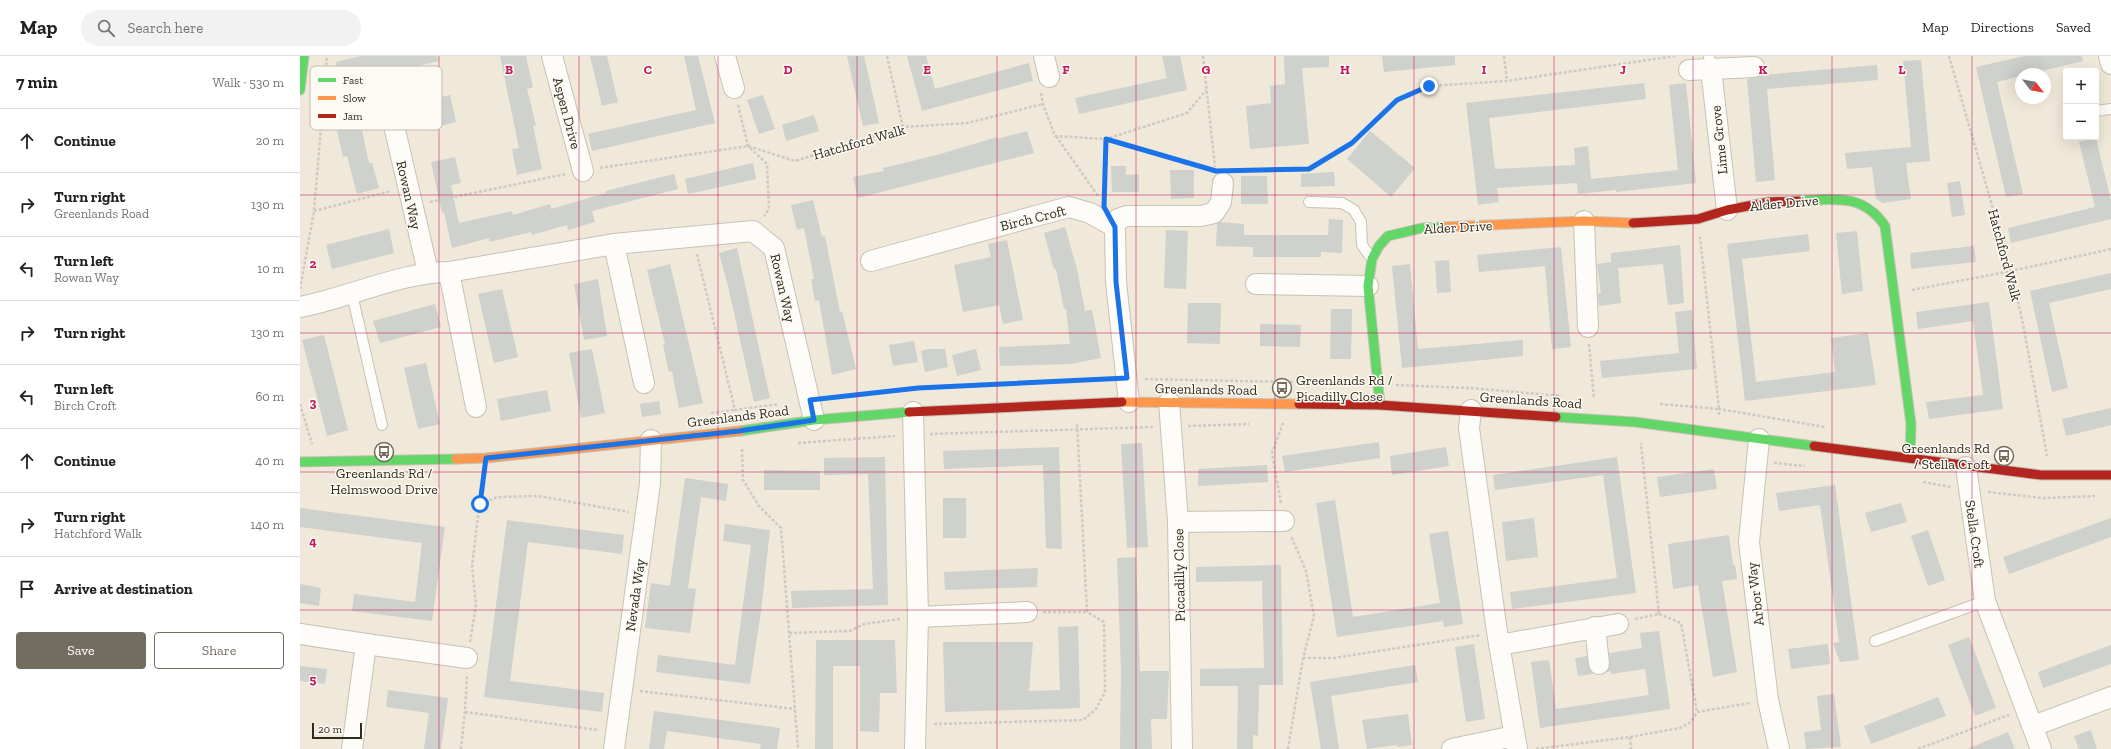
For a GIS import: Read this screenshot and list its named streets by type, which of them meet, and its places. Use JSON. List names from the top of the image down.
{
  "streets": {
    "street": [
      "Aspen Drive",
      "Lime Grove",
      "Rowan Way",
      "Alder Drive",
      "Birch Croft",
      "Greenlands Road",
      "Stella Croft",
      "Piccadilly Close",
      "Arbor Way",
      "Nevada Way"
    ],
    "path": ["Hatchford Walk"]
  },
  "crossings": [
    ["Lime Grove", "Alder Drive"],
    ["Rowan Way", "Greenlands Road"],
    ["Alder Drive", "Greenlands Road"],
    ["Greenlands Road", "Stella Croft"],
    ["Greenlands Road", "Piccadilly Close"],
    ["Greenlands Road", "Arbor Way"],
    ["Greenlands Road", "Nevada Way"]
  ],
  "places": {
    "bus stop": ["Greenlands Rd / Picadilly Close", "Greenlands Rd / Helmswood Drive", "Greenlands Rd / Stella Croft"]
  },
  "legend": ["Fast", "Slow", "Jam"],
  "scale_bar": "20 m",
  "north": "bottom right",
  "page": {
    "header": "Map",
    "search": "Search here",
    "nav": ["Map", "Directions", "Saved"],
    "heading": ["7 min", "Walk · 530 m"],
    "map_buttons": ["+", "−"],
    "list": [
      ["Continue", "20 m"],
      ["Turn right", "Greenlands Road", "130 m"],
      ["Turn left", "Rowan Way", "10 m"],
      ["Turn right", "130 m"],
      ["Turn left", "Birch Croft", "60 m"],
      ["Continue", "40 m"],
      ["Turn right", "Hatchford Walk", "140 m"],
      "Arrive at destination"
    ],
    "buttons": ["Save", "Share"],
    "scale": "20 m"
  },
  "grid": {
    "columns": [
      "B",
      "C",
      "D",
      "E",
      "F",
      "G",
      "H",
      "I",
      "J",
      "K",
      "L"
    ],
    "rows": [
      "2",
      "3",
      "4",
      "5"
    ]
  }
}
